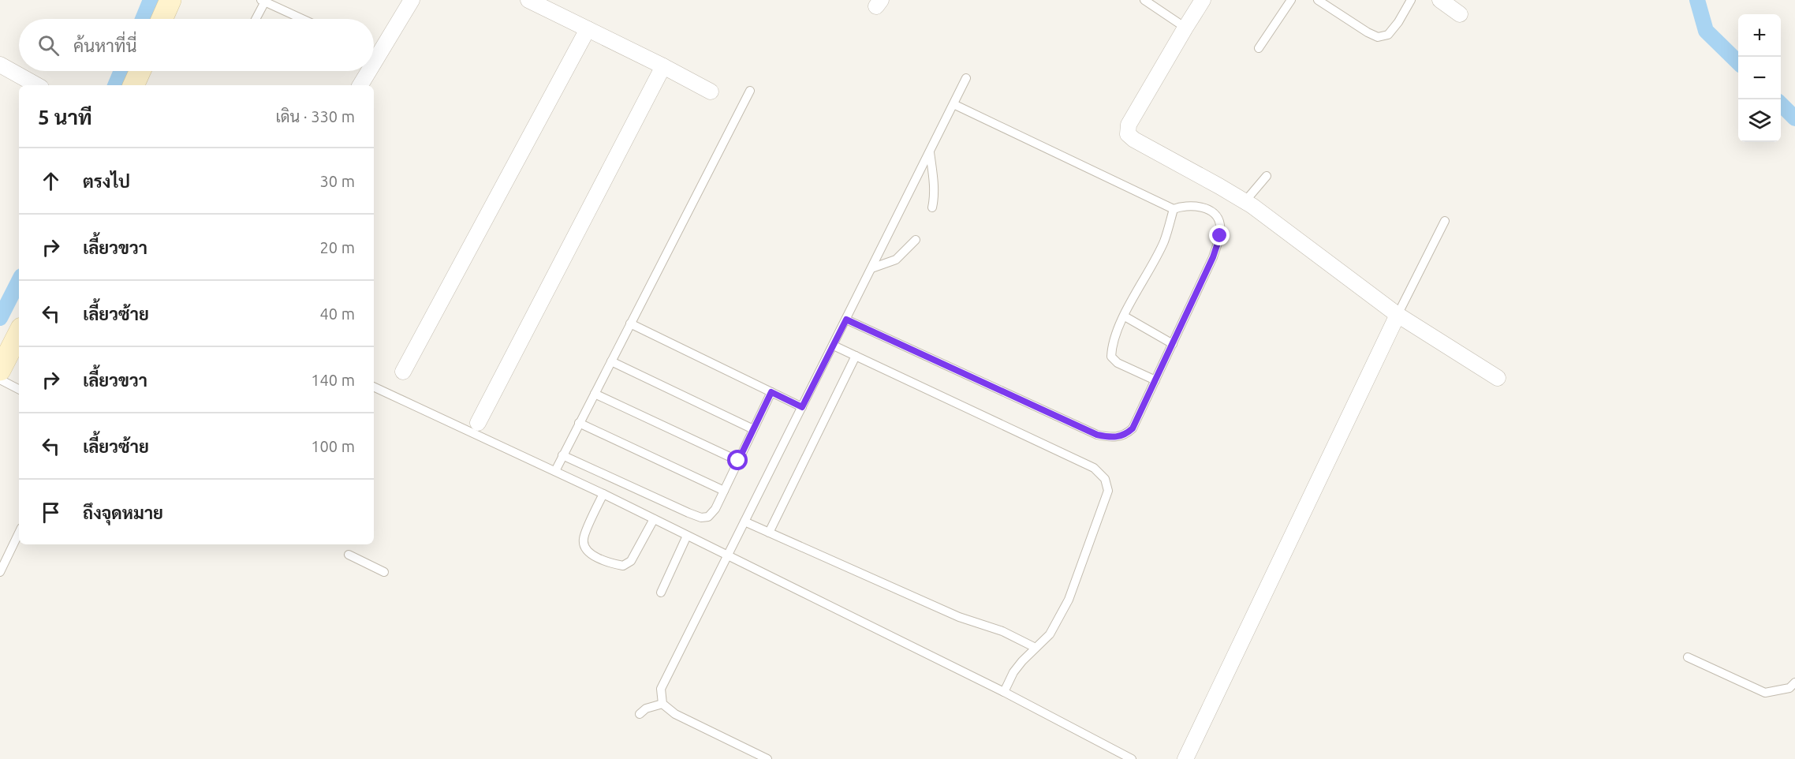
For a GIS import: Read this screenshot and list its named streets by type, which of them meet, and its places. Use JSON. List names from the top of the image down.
{
  "page": {
    "map_buttons": ["+", "−"],
    "search": "ค้นหาที่นี่",
    "heading": ["5 นาที", "เดิน · 330 m"],
    "list": [
      ["ตรงไป", "30 m"],
      ["เลี้ยวขวา", "20 m"],
      ["เลี้ยวซ้าย", "40 m"],
      ["เลี้ยวขวา", "140 m"],
      ["เลี้ยวซ้าย", "100 m"],
      "ถึงจุดหมาย"
    ]
  }
}
